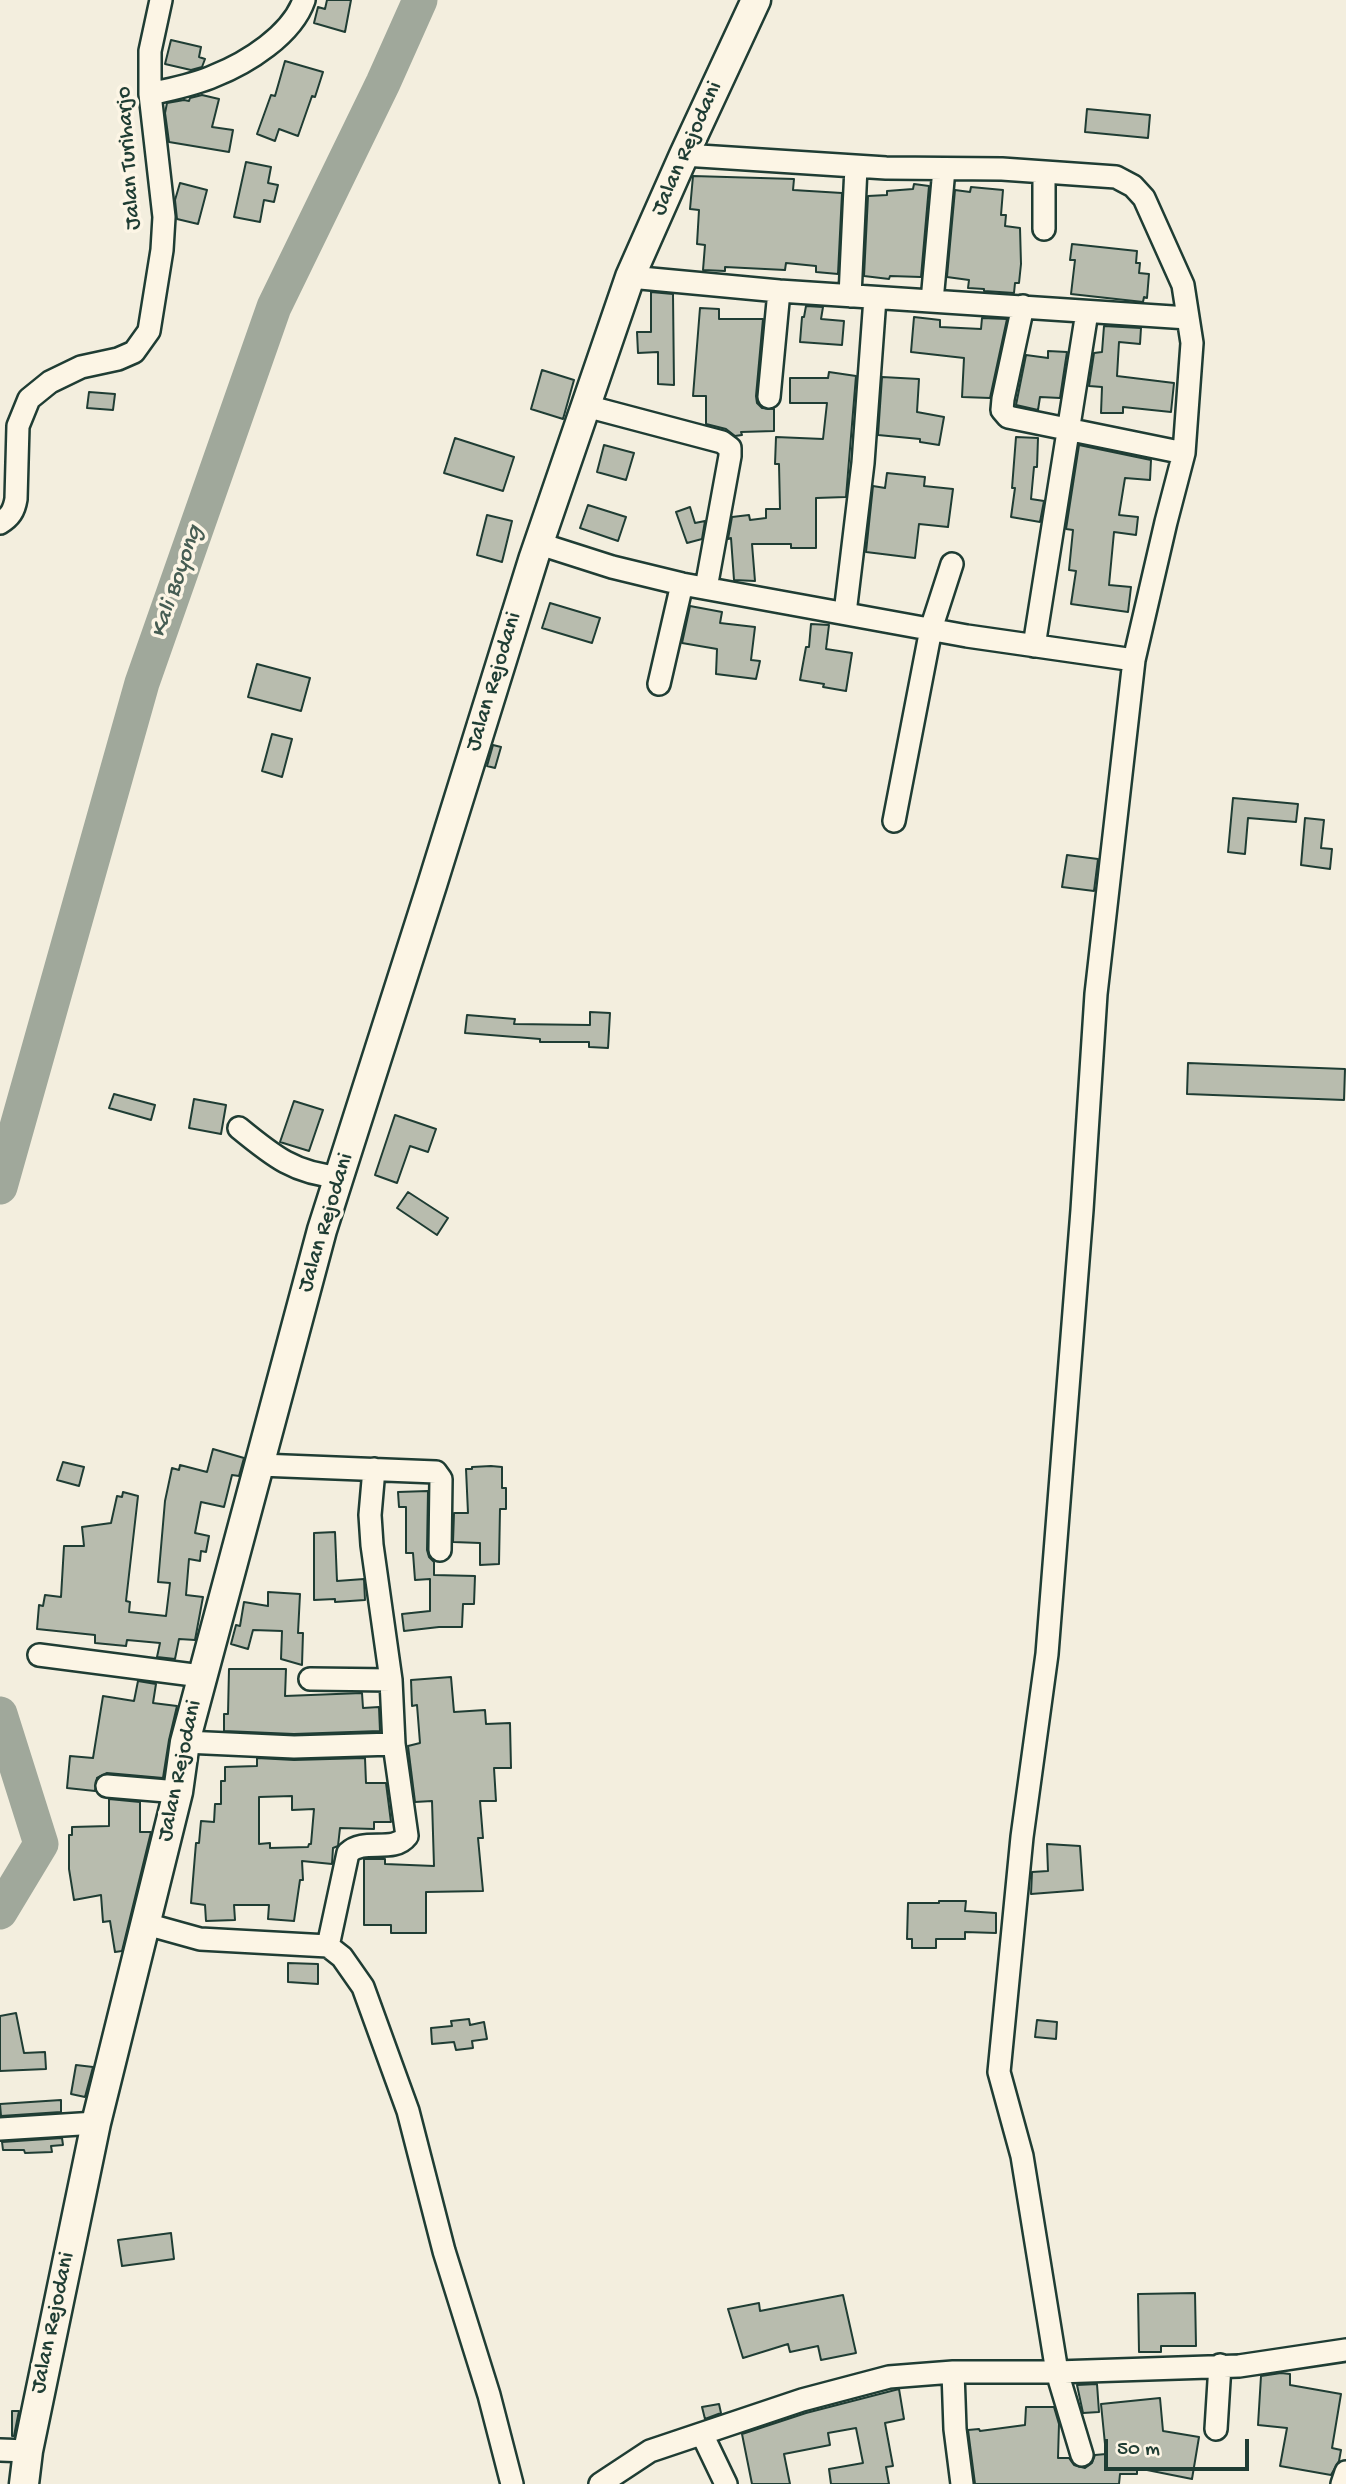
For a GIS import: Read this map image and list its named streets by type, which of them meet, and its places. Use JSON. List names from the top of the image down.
{
  "streets": {
    "main road": ["Jalan Rejodani"],
    "street": ["Jalan Turiharjo"]
  },
  "water": ["Kali Boyong"],
  "scale_bar": "50 m"
}
